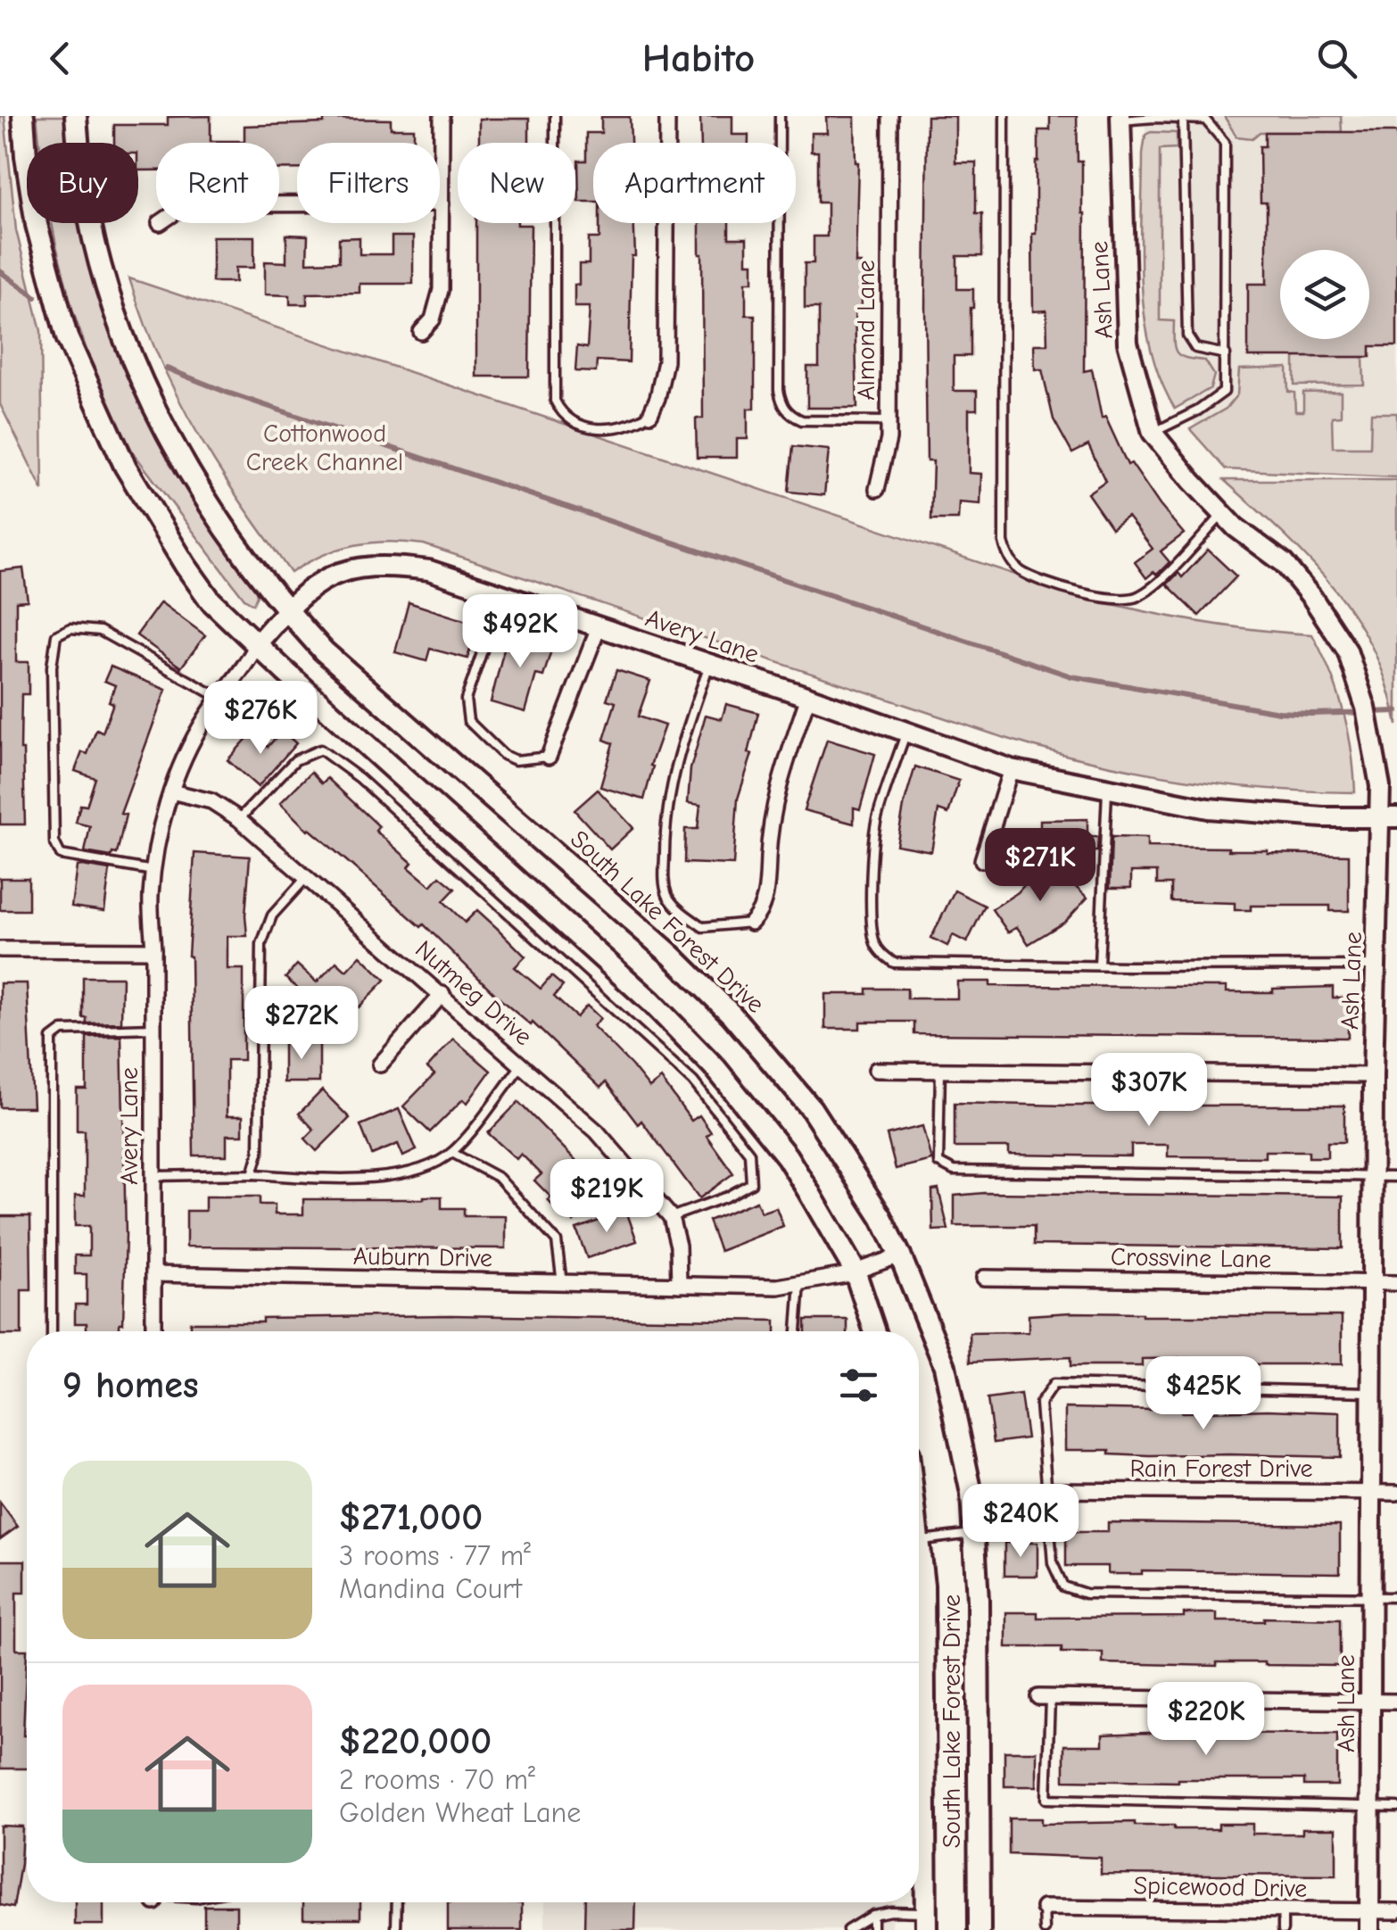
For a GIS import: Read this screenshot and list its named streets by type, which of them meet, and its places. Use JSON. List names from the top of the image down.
{
  "streets": {
    "main road": ["South Lake Forest Drive"],
    "street": [
      "Ash Lane",
      "Almond Lane",
      "Avery Lane",
      "Nutmeg Drive",
      "Auburn Drive",
      "Crossvine Lane",
      "Rain Forest Drive",
      "Spicewood Drive"
    ]
  },
  "crossings": [
    ["Ash Lane", "Avery Lane"],
    ["Ash Lane", "Crossvine Lane"],
    ["Ash Lane", "Rain Forest Drive"],
    ["Ash Lane", "Spicewood Drive"],
    ["Avery Lane", "South Lake Forest Drive"],
    ["Avery Lane", "Nutmeg Drive"],
    ["Avery Lane", "Auburn Drive"],
    ["South Lake Forest Drive", "Auburn Drive"]
  ],
  "parks": ["Cottonwood Creek Channel"],
  "page": {
    "header": "Habito",
    "chip": [
      "Buy",
      "Rent",
      "Filters",
      "New",
      "Apartment"
    ],
    "price": [
      "$492K",
      "$276K",
      "$271K",
      "$272K",
      "$307K",
      "$219K",
      "$425K",
      "$240K",
      "$220K"
    ],
    "heading": "9 homes",
    "list": [
      {
        "name": "$271,000",
        "note": "3 rooms · 77 m² · Mandina Court"
      },
      {
        "name": "$220,000",
        "note": "2 rooms · 70 m² · Golden Wheat Lane"
      }
    ]
  }
}
